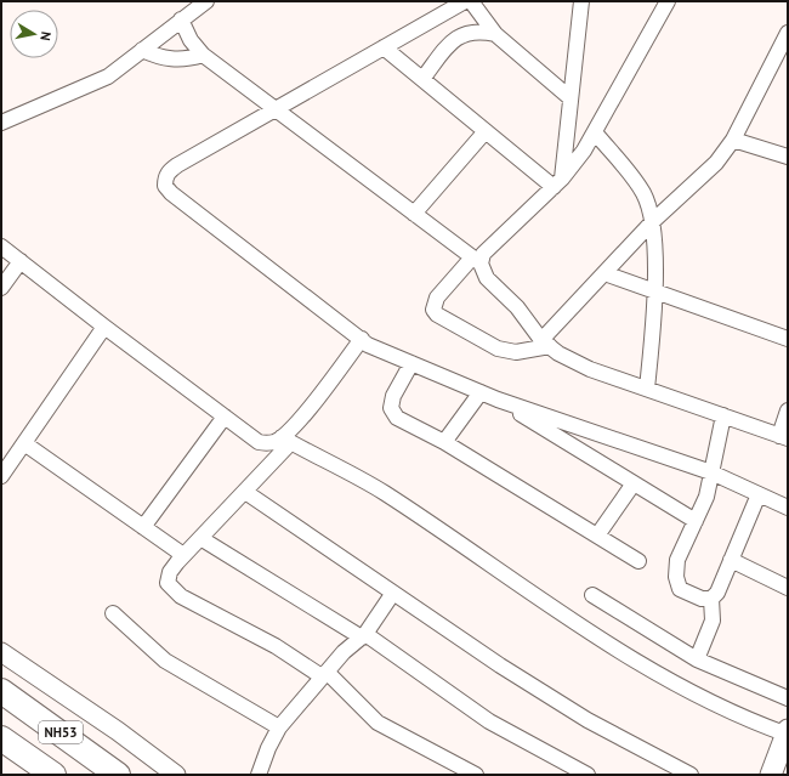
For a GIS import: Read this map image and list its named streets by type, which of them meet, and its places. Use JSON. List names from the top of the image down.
{
  "streets": {
    "highway": ["NH53"]
  },
  "north": "right"
}
